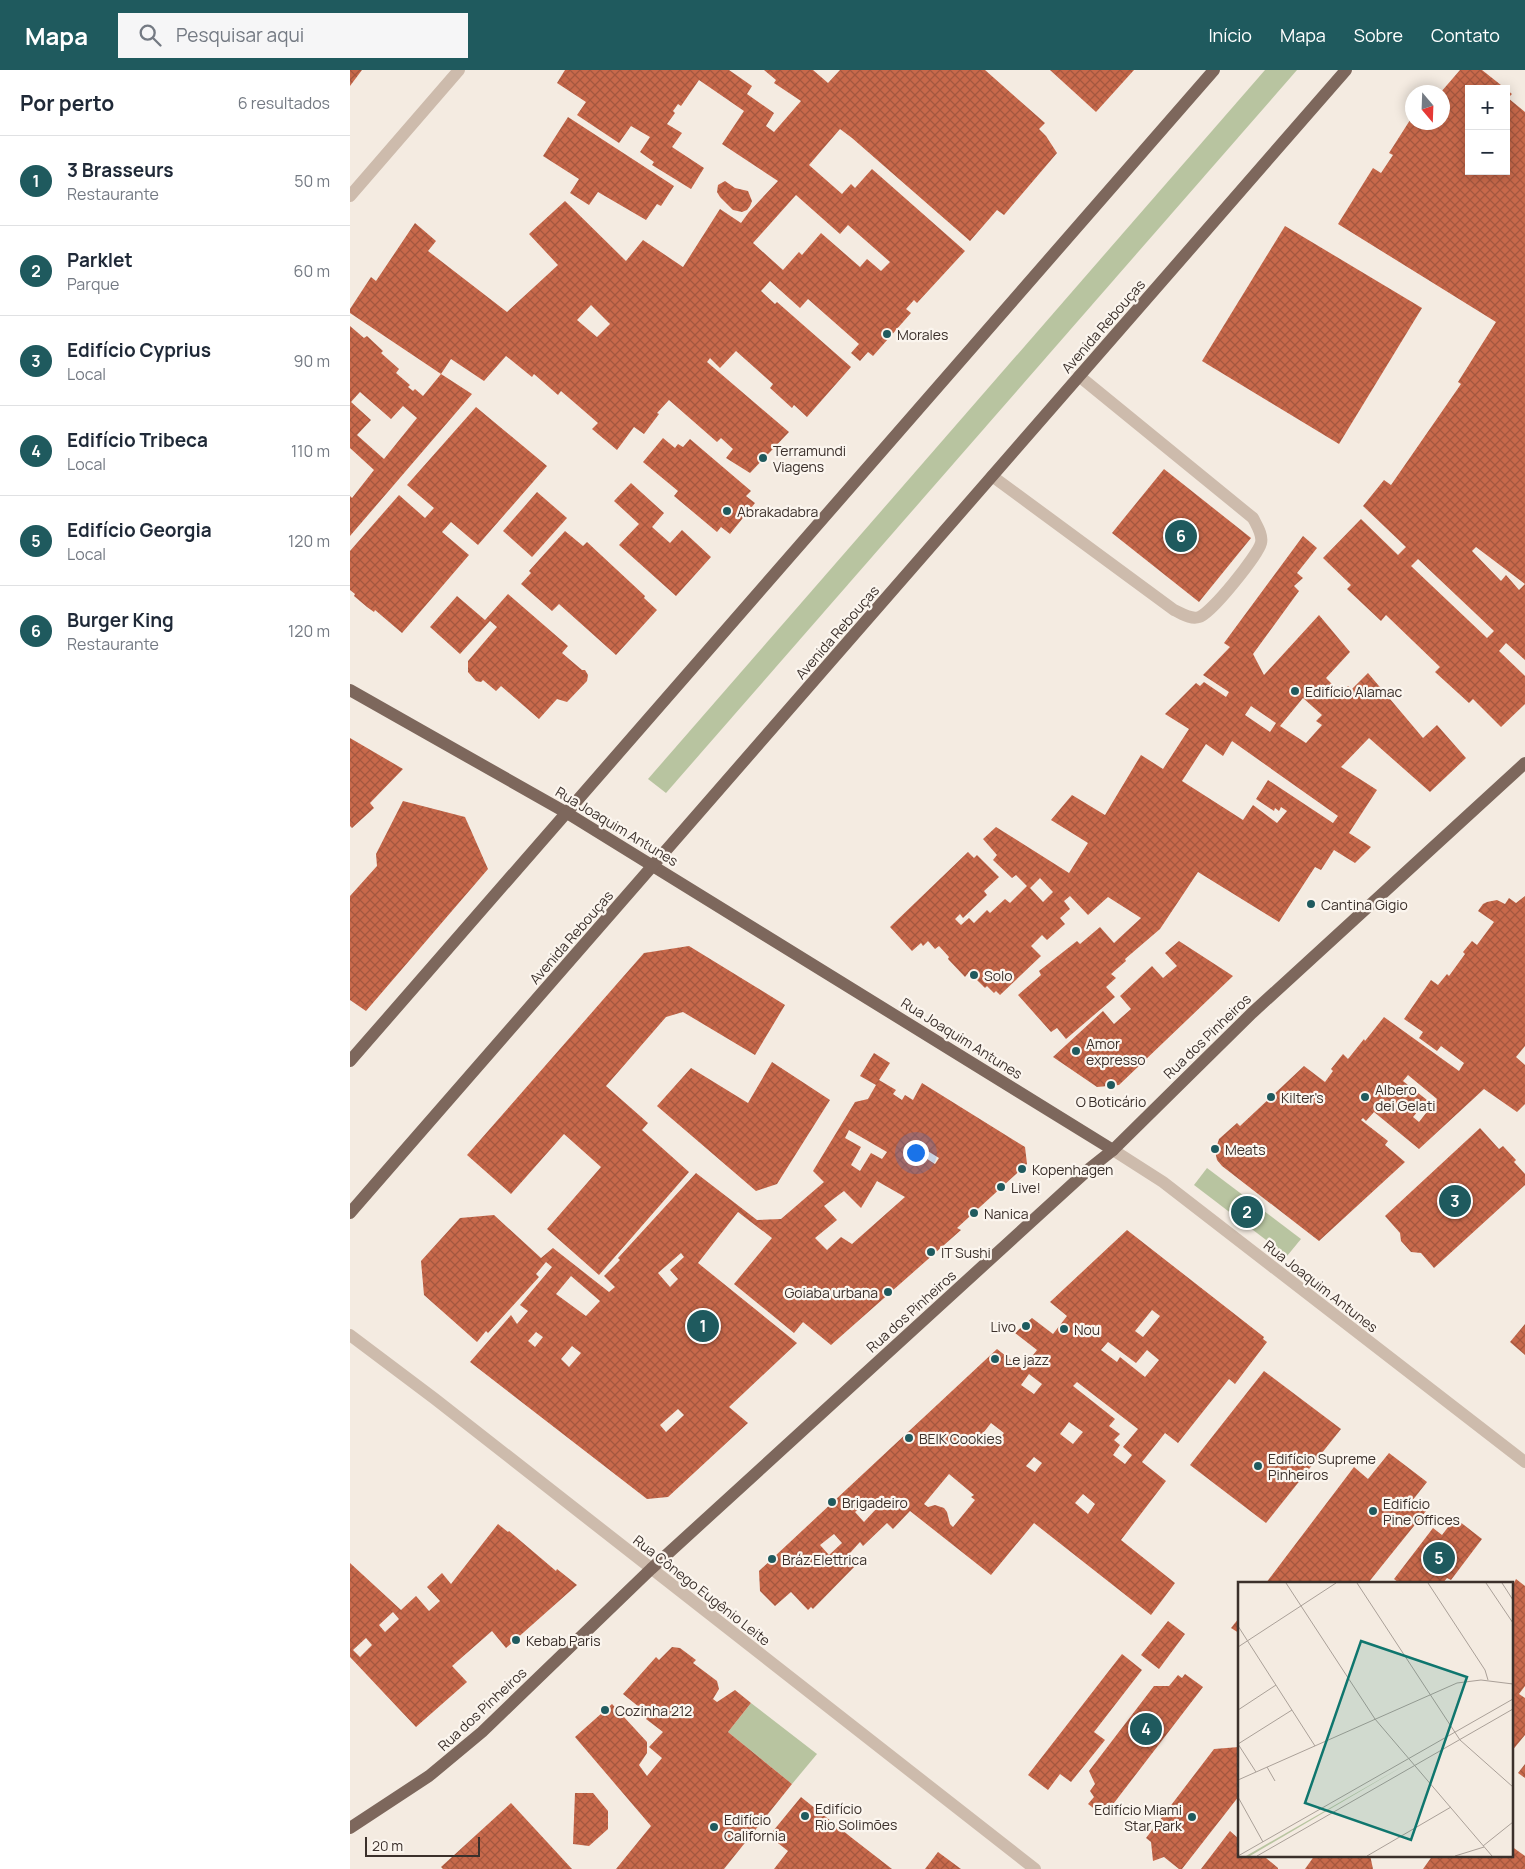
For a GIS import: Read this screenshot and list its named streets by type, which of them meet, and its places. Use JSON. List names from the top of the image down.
{
  "streets": {
    "main road": ["Avenida Rebouças", "Rua Joaquim Antunes", "Rua dos Pinheiros"],
    "street": ["Rua Cônego Eugênio Leite"]
  },
  "crossings": [
    ["Avenida Rebouças", "Rua Joaquim Antunes"],
    ["Rua Joaquim Antunes", "Rua dos Pinheiros"],
    ["Rua dos Pinheiros", "Rua Cônego Eugênio Leite"]
  ],
  "places": [
    "Morales",
    "Terramundi Viagens",
    "Abrakadabra",
    "Edifício Alamac",
    "Cantina Gigio",
    "Solo",
    "Amor expresso",
    "O Boticário",
    "Kilter's",
    "Albero dei Gelati",
    "Meats",
    "Kopenhagen",
    "Live!",
    "Nanica",
    "IT Sushi",
    "Goiaba urbana",
    "Livo",
    "Nou",
    "Le jazz",
    "BEIK Cookies",
    "Edifício Supreme Pinheiros",
    "Brigadeiro",
    "Edifício Pine Offices",
    "Bráz Elettrica",
    "Kebab Paris",
    "Cozinha 212",
    "Edifício Rio Solimões",
    "Edifício Miami Star Park",
    "Edifício California"
  ],
  "scale_bar": "20 m",
  "north": "bottom",
  "page": {
    "header": "Mapa",
    "search": "Pesquisar aqui",
    "nav": [
      "Início",
      "Mapa",
      "Sobre",
      "Contato"
    ],
    "heading": ["Por perto", "6 resultados"],
    "map_buttons": ["+", "−"],
    "list": [
      {
        "mark": "1",
        "name": "3 Brasseurs",
        "note": "Restaurante",
        "value": "50 m"
      },
      {
        "mark": "2",
        "name": "Parklet",
        "note": "Parque",
        "value": "60 m"
      },
      {
        "mark": "3",
        "name": "Edifício Cyprius",
        "note": "Local",
        "value": "90 m"
      },
      {
        "mark": "4",
        "name": "Edifício Tribeca",
        "note": "Local",
        "value": "110 m"
      },
      {
        "mark": "5",
        "name": "Edifício Georgia",
        "note": "Local",
        "value": "120 m"
      },
      {
        "mark": "6",
        "name": "Burger King",
        "note": "Restaurante",
        "value": "120 m"
      }
    ],
    "pins": [
      "6",
      "3",
      "2",
      "1",
      "5",
      "4"
    ],
    "scale": "20 m"
  }
}
